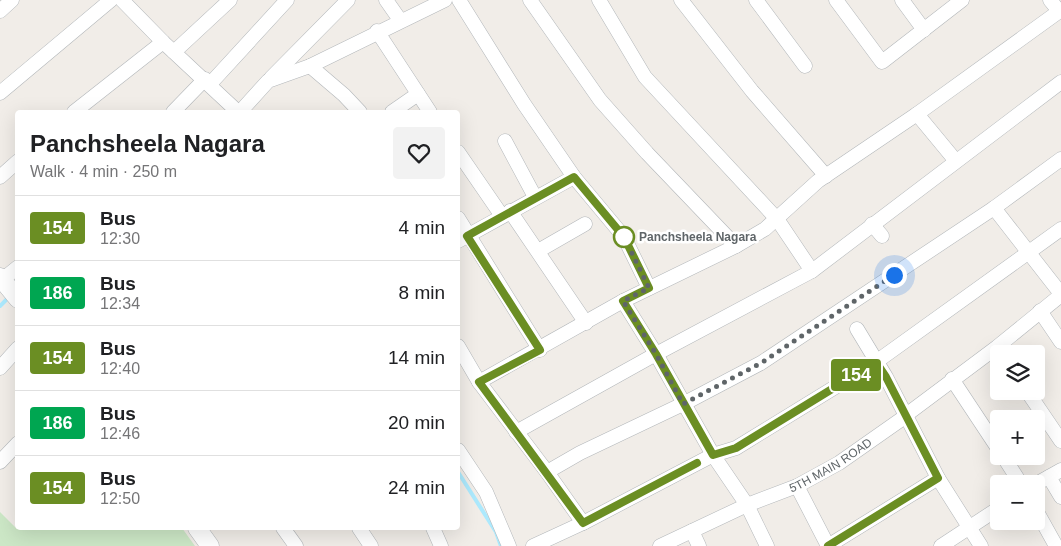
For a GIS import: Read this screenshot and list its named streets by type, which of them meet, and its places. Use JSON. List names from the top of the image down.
{
  "streets": {
    "street": ["5TH MAIN ROAD"]
  },
  "places": ["Panchsheela Nagara"],
  "lines": ["bus line 154"],
  "page": {
    "on_map": "154",
    "heading": ["Panchsheela Nagara", "Walk · 4 min · 250 m"],
    "list": [
      {
        "mark": "154",
        "name": "Bus",
        "note": "12:30",
        "value": "4 min"
      },
      {
        "mark": "186",
        "name": "Bus",
        "note": "12:34",
        "value": "8 min"
      },
      {
        "mark": "154",
        "name": "Bus",
        "note": "12:40",
        "value": "14 min"
      },
      {
        "mark": "186",
        "name": "Bus",
        "note": "12:46",
        "value": "20 min"
      },
      {
        "mark": "154",
        "name": "Bus",
        "note": "12:50",
        "value": "24 min"
      }
    ],
    "map_buttons": ["+", "−"]
  }
}
